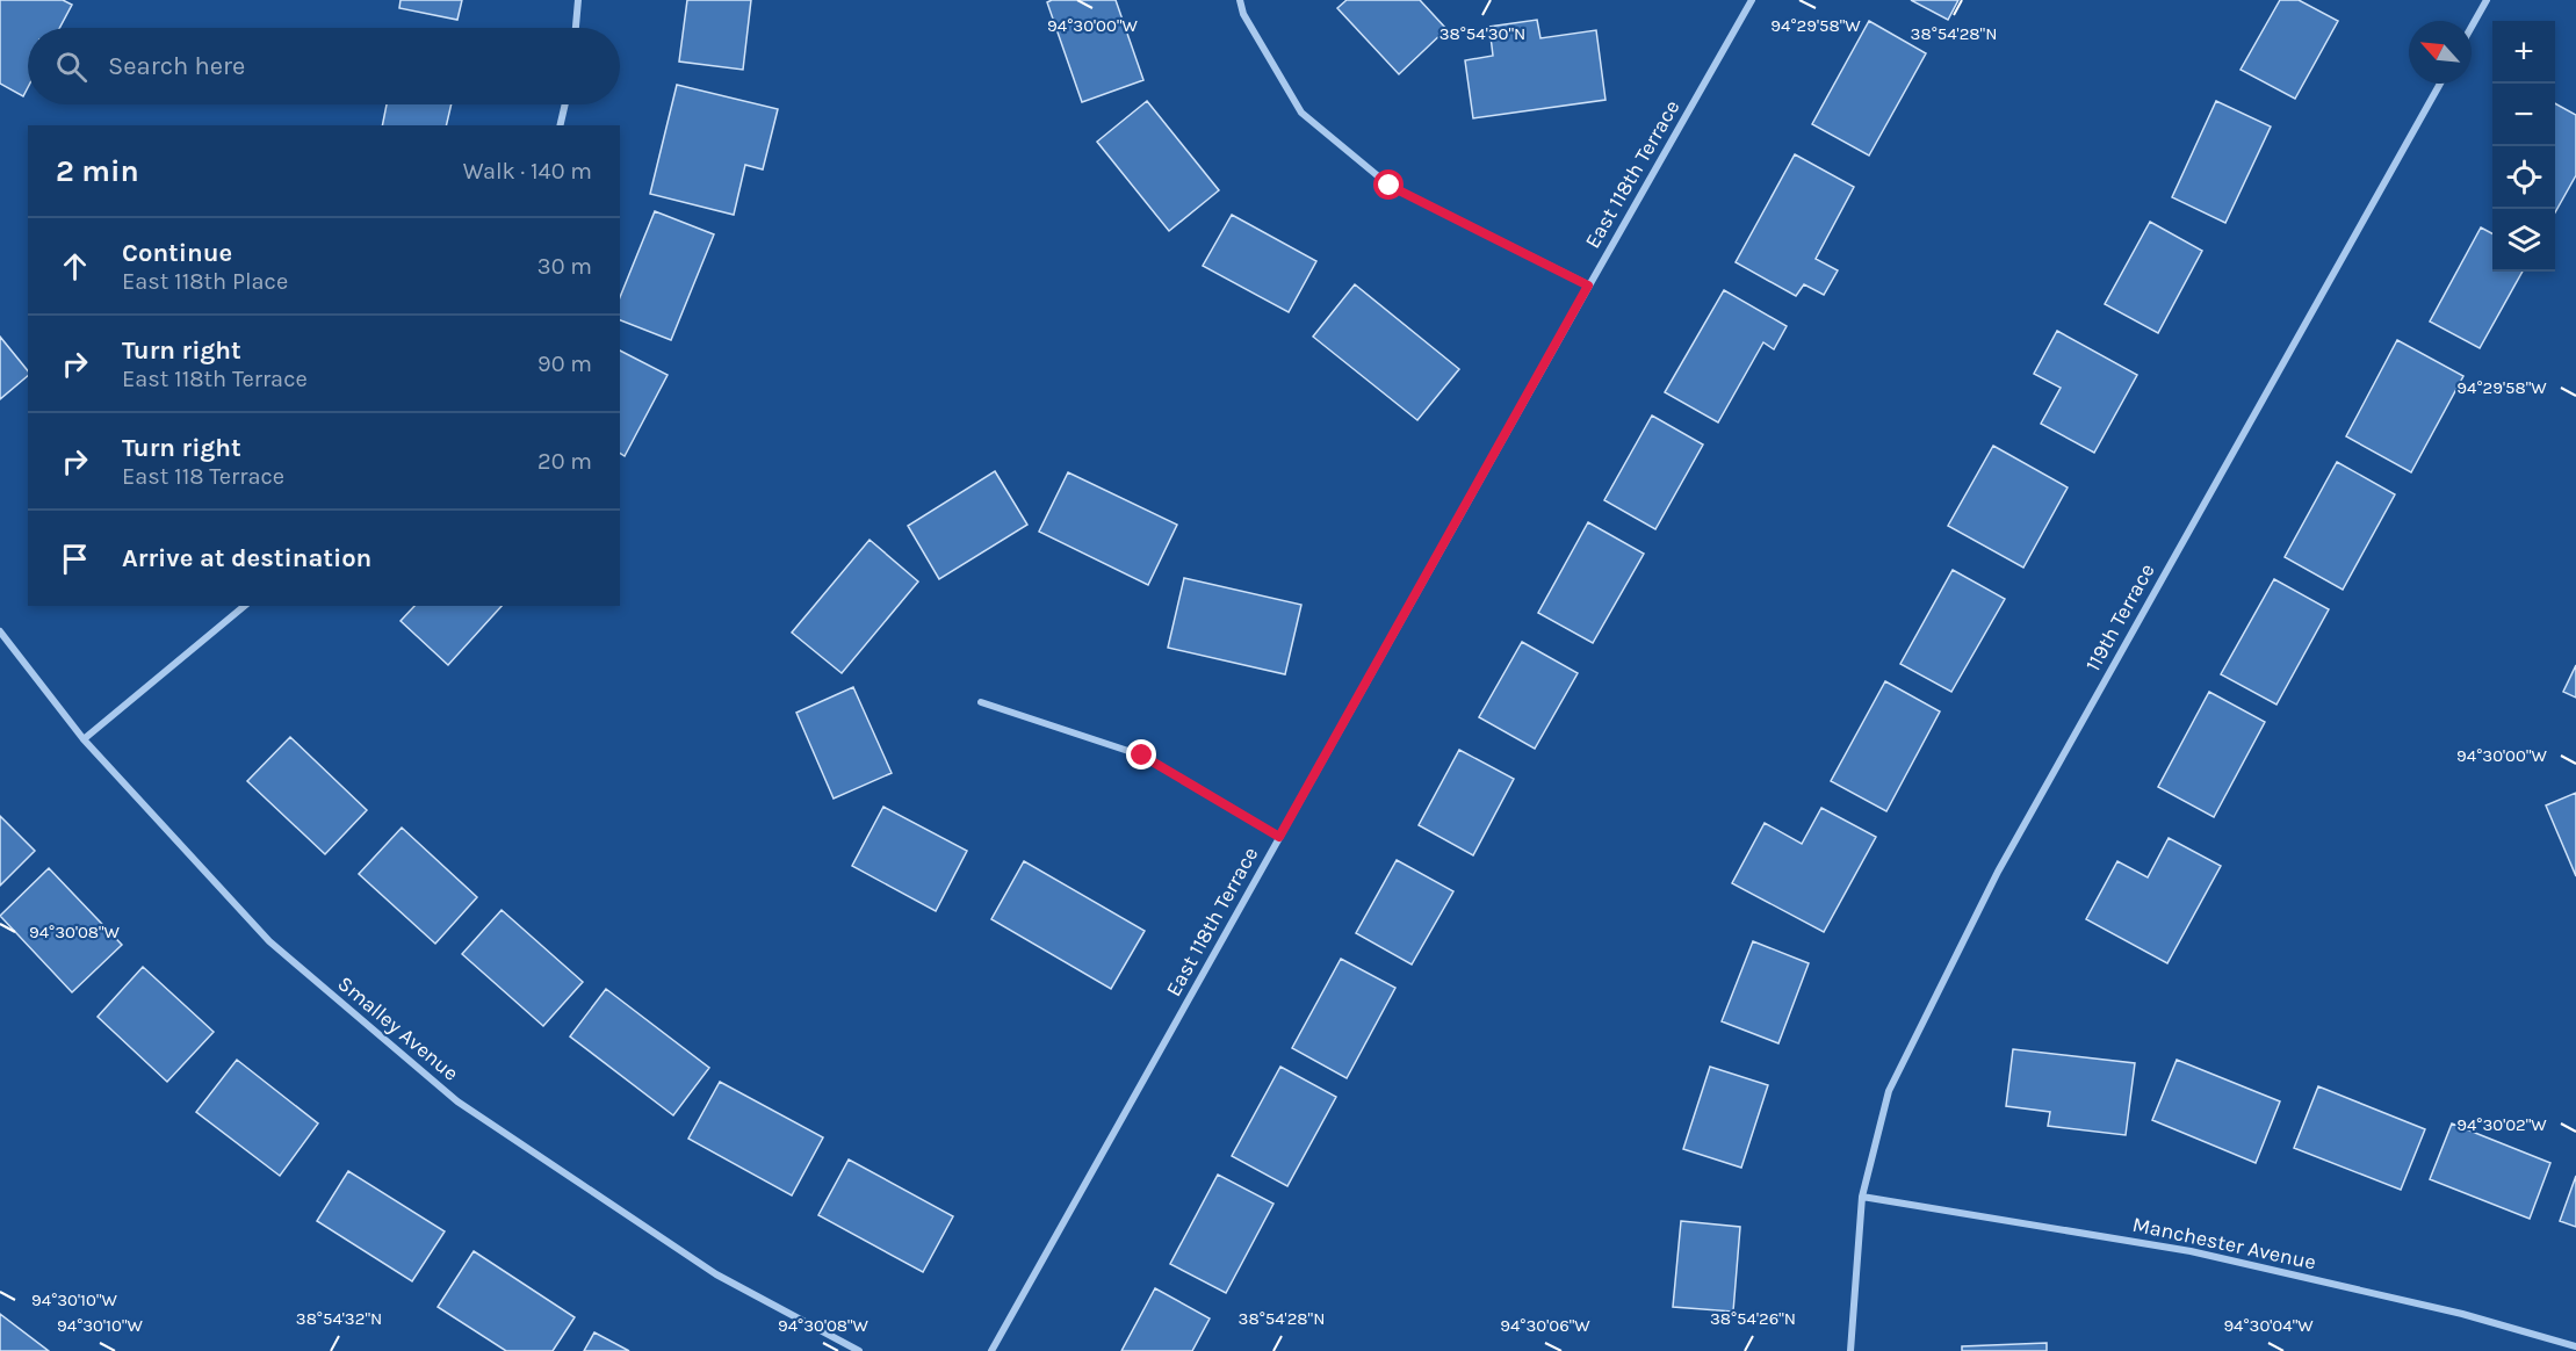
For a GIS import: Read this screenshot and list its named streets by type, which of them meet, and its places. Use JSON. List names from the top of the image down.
{
  "streets": {
    "street": [
      "East 118th Terrace",
      "119th Terrace",
      "Smalley Avenue",
      "Manchester Avenue"
    ]
  },
  "crossings": [
    ["119th Terrace", "Manchester Avenue"]
  ],
  "north": "top left",
  "page": {
    "map_buttons": ["+", "−"],
    "search": "Search here",
    "heading": ["2 min", "Walk · 140 m"],
    "list": [
      ["Continue", "East 118th Place", "30 m"],
      ["Turn right", "East 118th Terrace", "90 m"],
      ["Turn right", "East 118 Terrace", "20 m"],
      "Arrive at destination"
    ]
  },
  "coordinates": [
    "94°30'00\"W",
    "94°29'58\"W",
    "38°54'30\"N",
    "38°54'28\"N",
    "94°30'08\"W",
    "94°30'02\"W",
    "94°30'10\"W",
    "38°54'32\"N",
    "38°54'26\"N",
    "94°30'06\"W",
    "94°30'04\"W"
  ]
}
